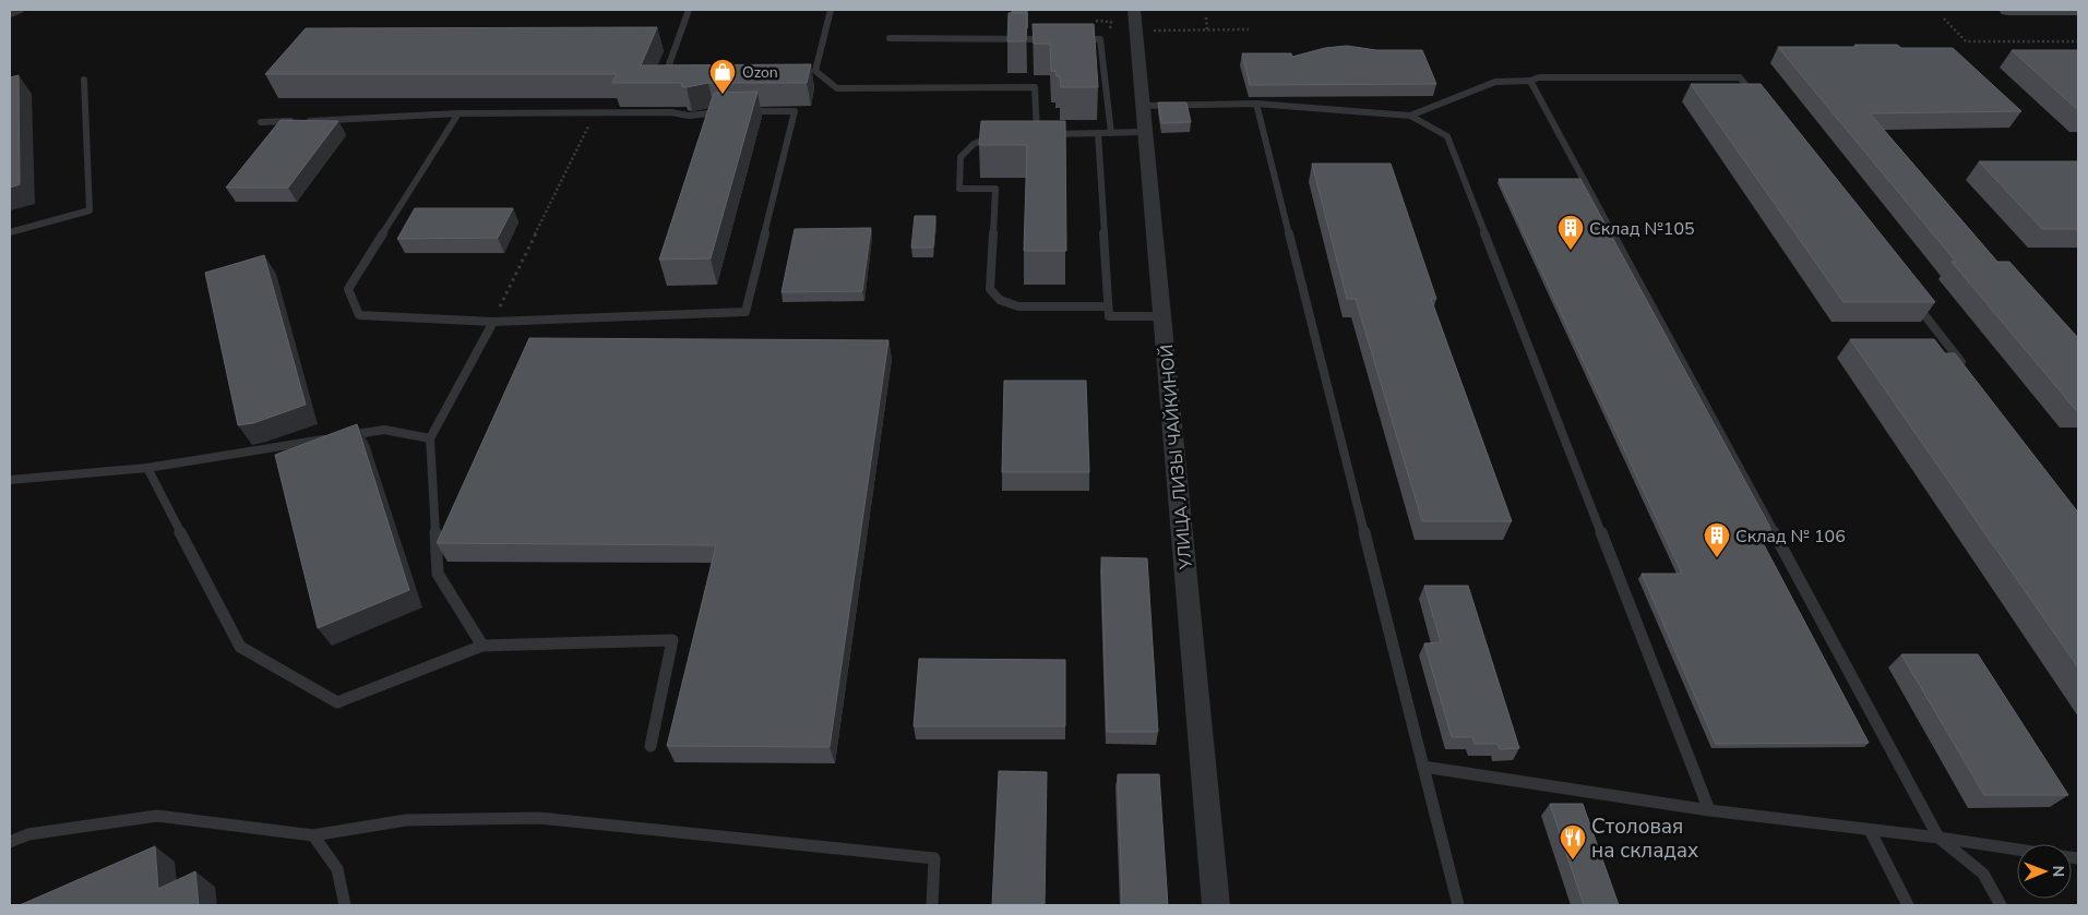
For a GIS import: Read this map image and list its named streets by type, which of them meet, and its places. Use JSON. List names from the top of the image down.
{
  "streets": {
    "street": ["УЛИЦА ЛИЗЫ ЧАЙКИНОЙ"]
  },
  "places": {
    "shop": ["Ozon"],
    "building": ["Склад №105", "Склад № 106"],
    "restaurant": ["Столовая на складах"]
  },
  "north": "right"
}
